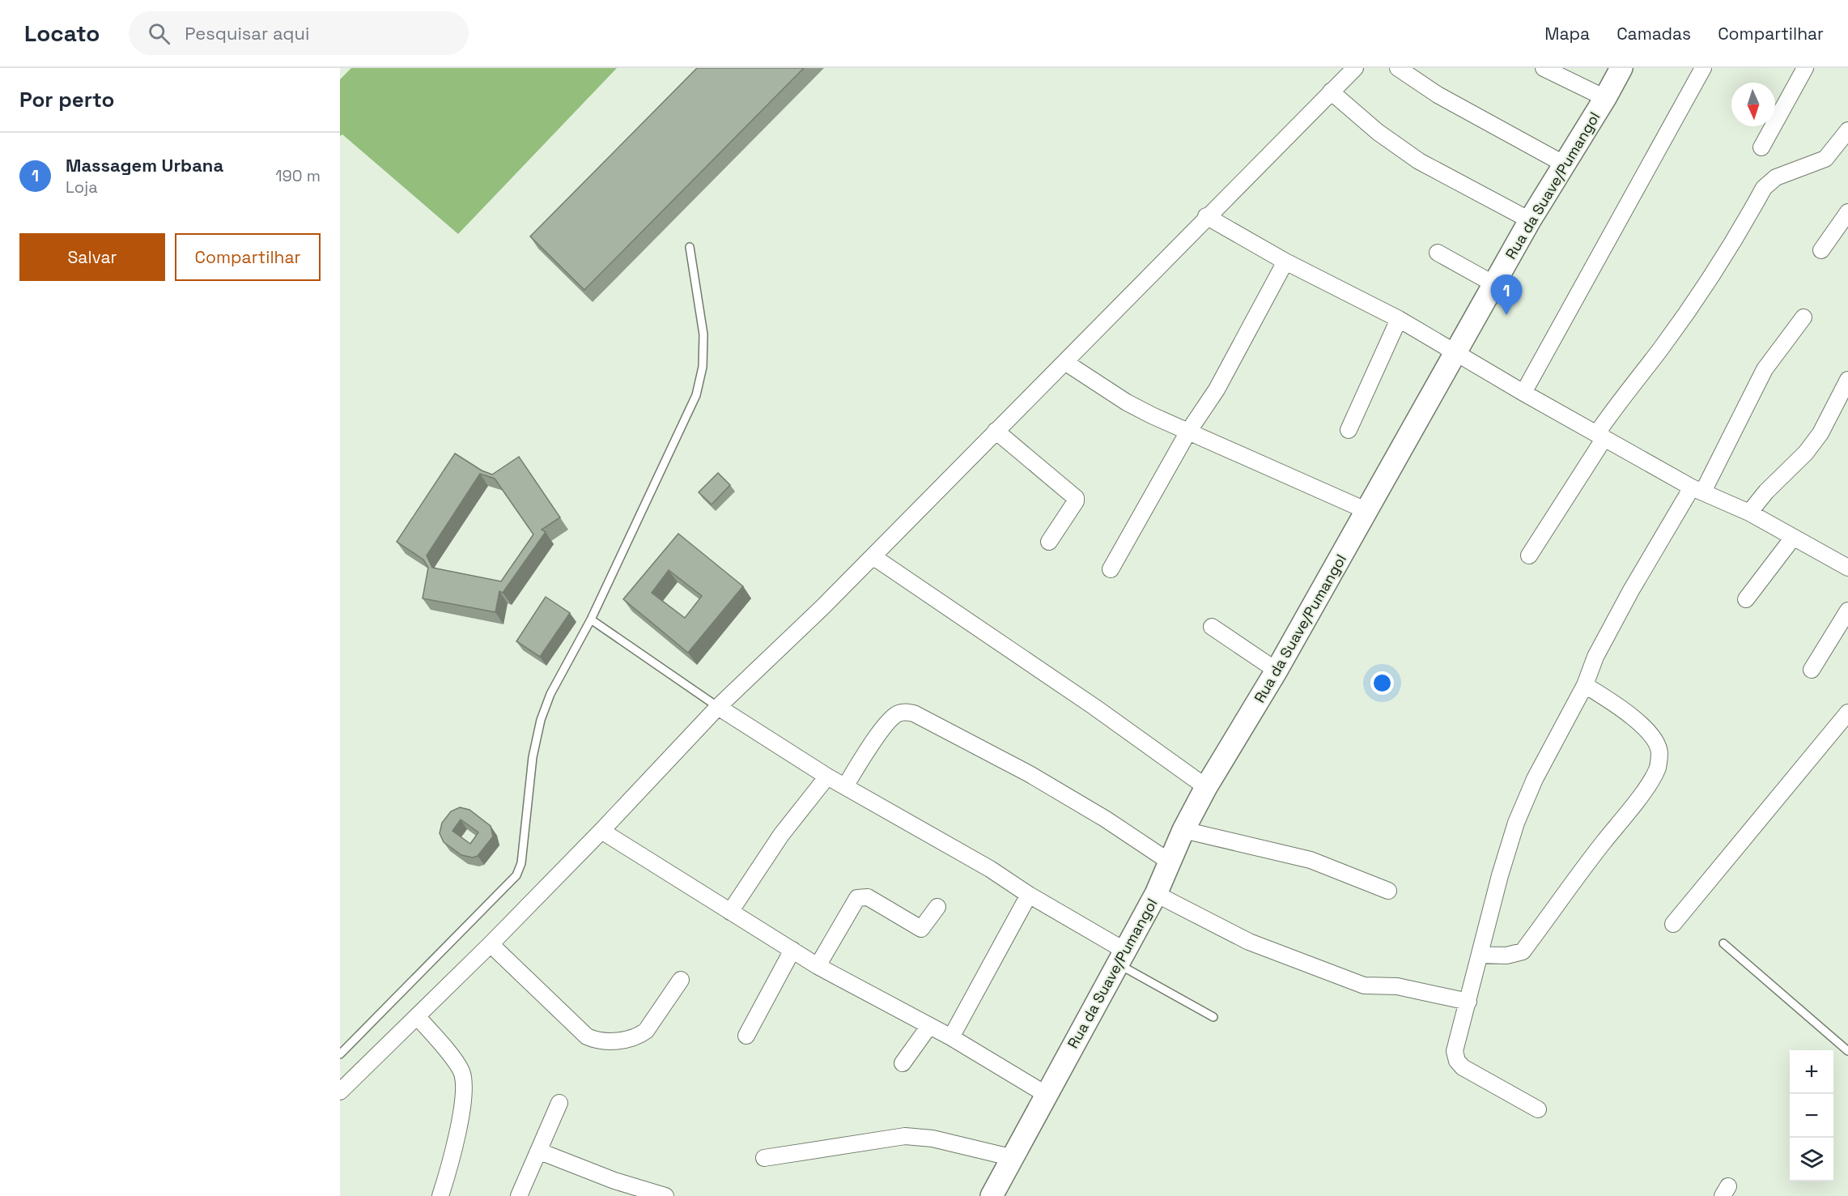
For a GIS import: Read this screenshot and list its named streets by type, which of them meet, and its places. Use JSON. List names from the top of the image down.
{
  "streets": {
    "street": ["Rua da Suave/Pumangol"]
  },
  "north": "bottom",
  "page": {
    "header": "Locato",
    "search": "Pesquisar aqui",
    "nav": ["Mapa", "Camadas", "Compartilhar"],
    "heading": "Por perto",
    "list": [
      {
        "mark": "1",
        "name": "Massagem Urbana",
        "note": "Loja",
        "value": "190 m"
      }
    ],
    "buttons": ["Salvar", "Compartilhar"],
    "pins": "1",
    "map_buttons": ["+", "−"]
  }
}
